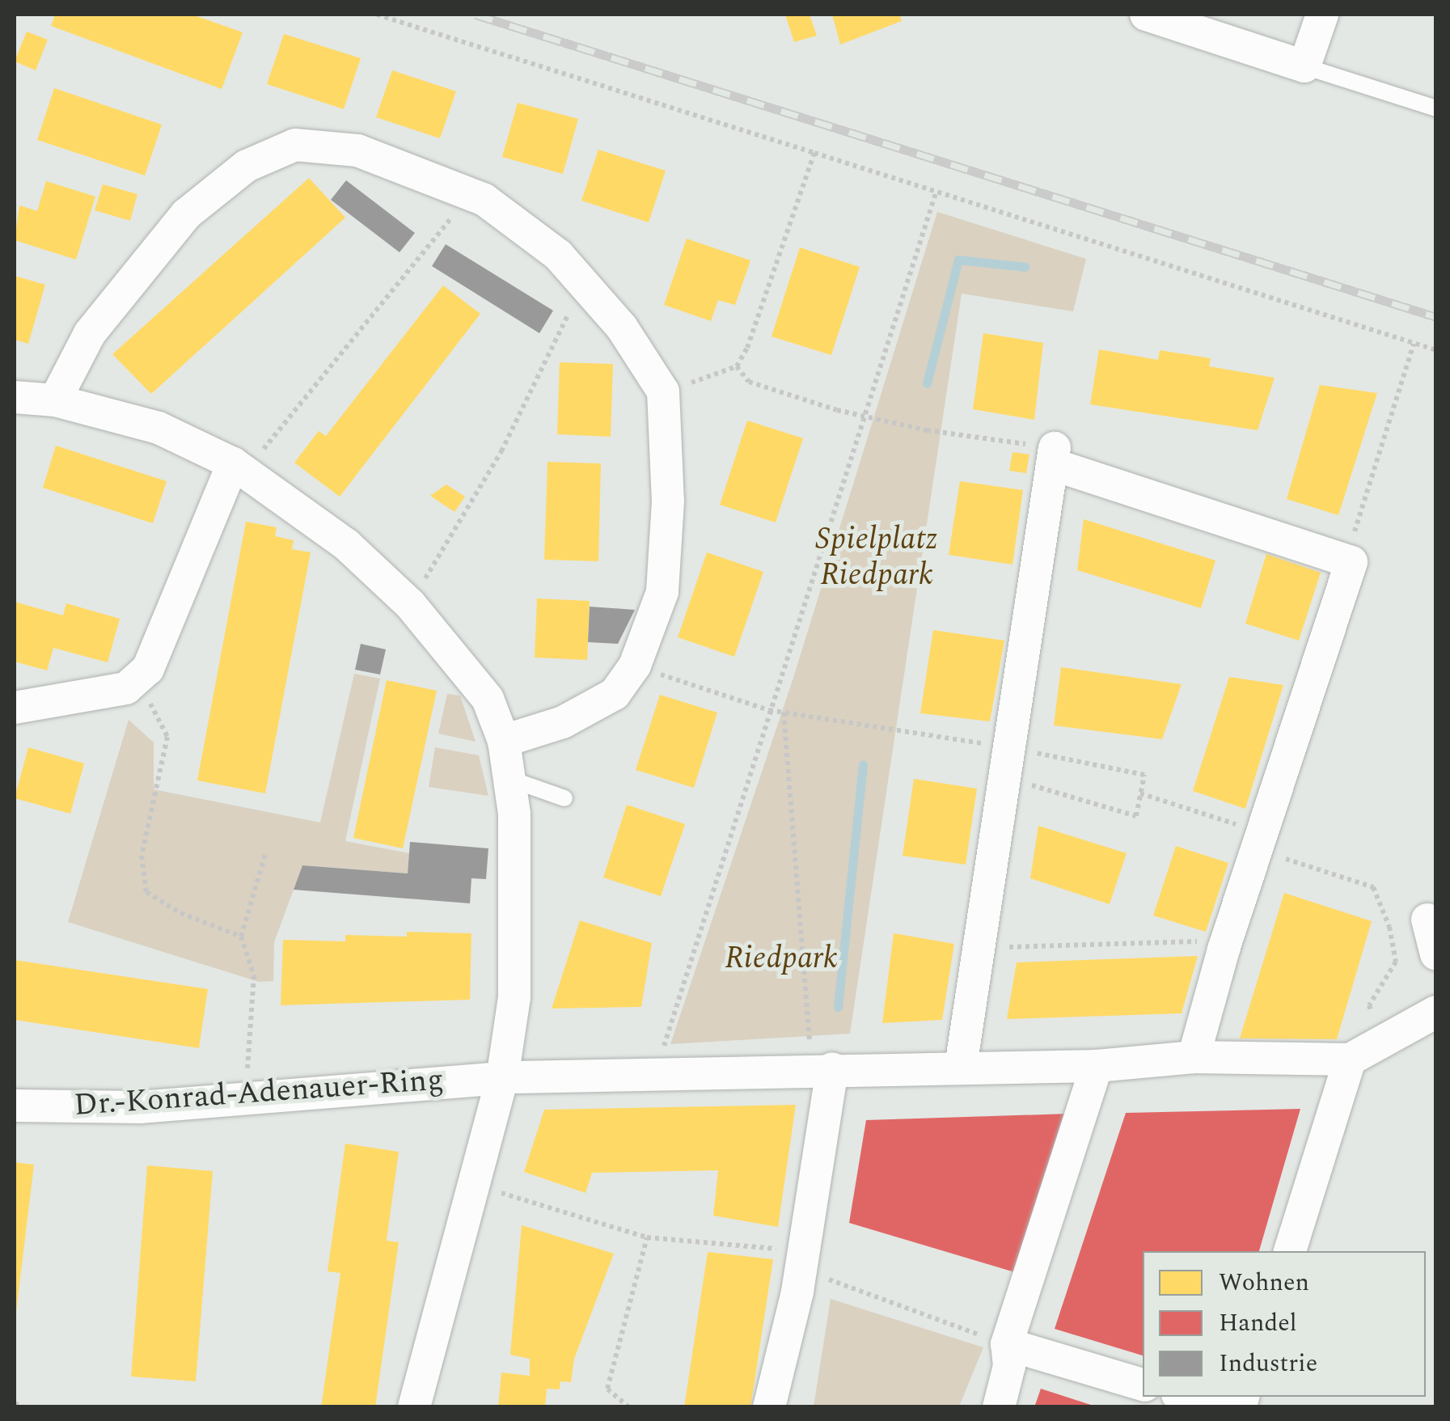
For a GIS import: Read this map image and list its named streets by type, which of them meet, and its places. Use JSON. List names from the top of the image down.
{
  "streets": {
    "street": ["Dr.-Konrad-Adenauer-Ring"]
  },
  "parks": ["Spielplatz Riedpark", "Riedpark"],
  "legend": ["Wohnen", "Handel", "Industrie"]
}
